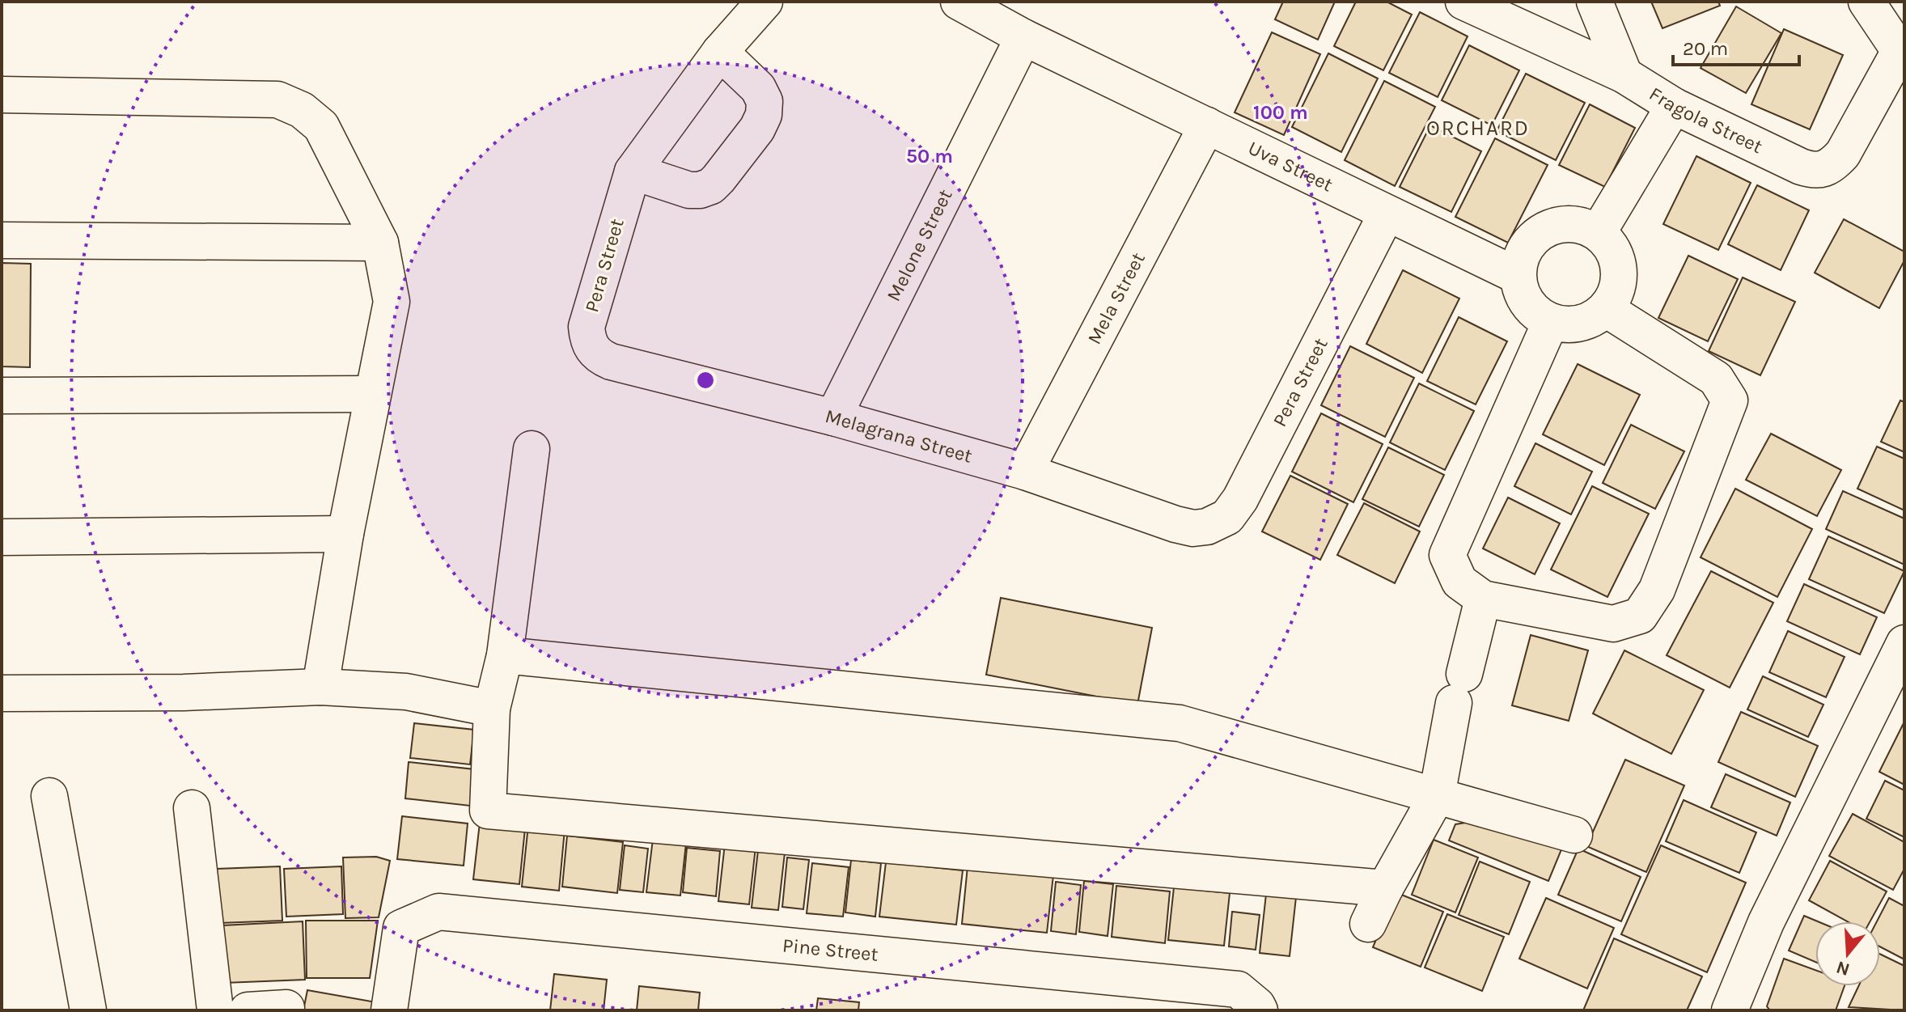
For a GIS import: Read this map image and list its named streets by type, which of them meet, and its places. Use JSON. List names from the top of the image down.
{
  "streets": {
    "street": [
      "Fragola Street",
      "Uva Street",
      "Melone Street",
      "Pera Street",
      "Mela Street",
      "Melagrana Street",
      "Pine Street"
    ]
  },
  "crossings": [
    ["Uva Street", "Melone Street"],
    ["Uva Street", "Pera Street"],
    ["Uva Street", "Mela Street"],
    ["Melone Street", "Melagrana Street"],
    ["Pera Street", "Melagrana Street"],
    ["Mela Street", "Melagrana Street"]
  ],
  "districts": ["ORCHARD"],
  "scale_bar": "20 m",
  "north": "bottom",
  "rings": ["100 m", "50 m"]
}
